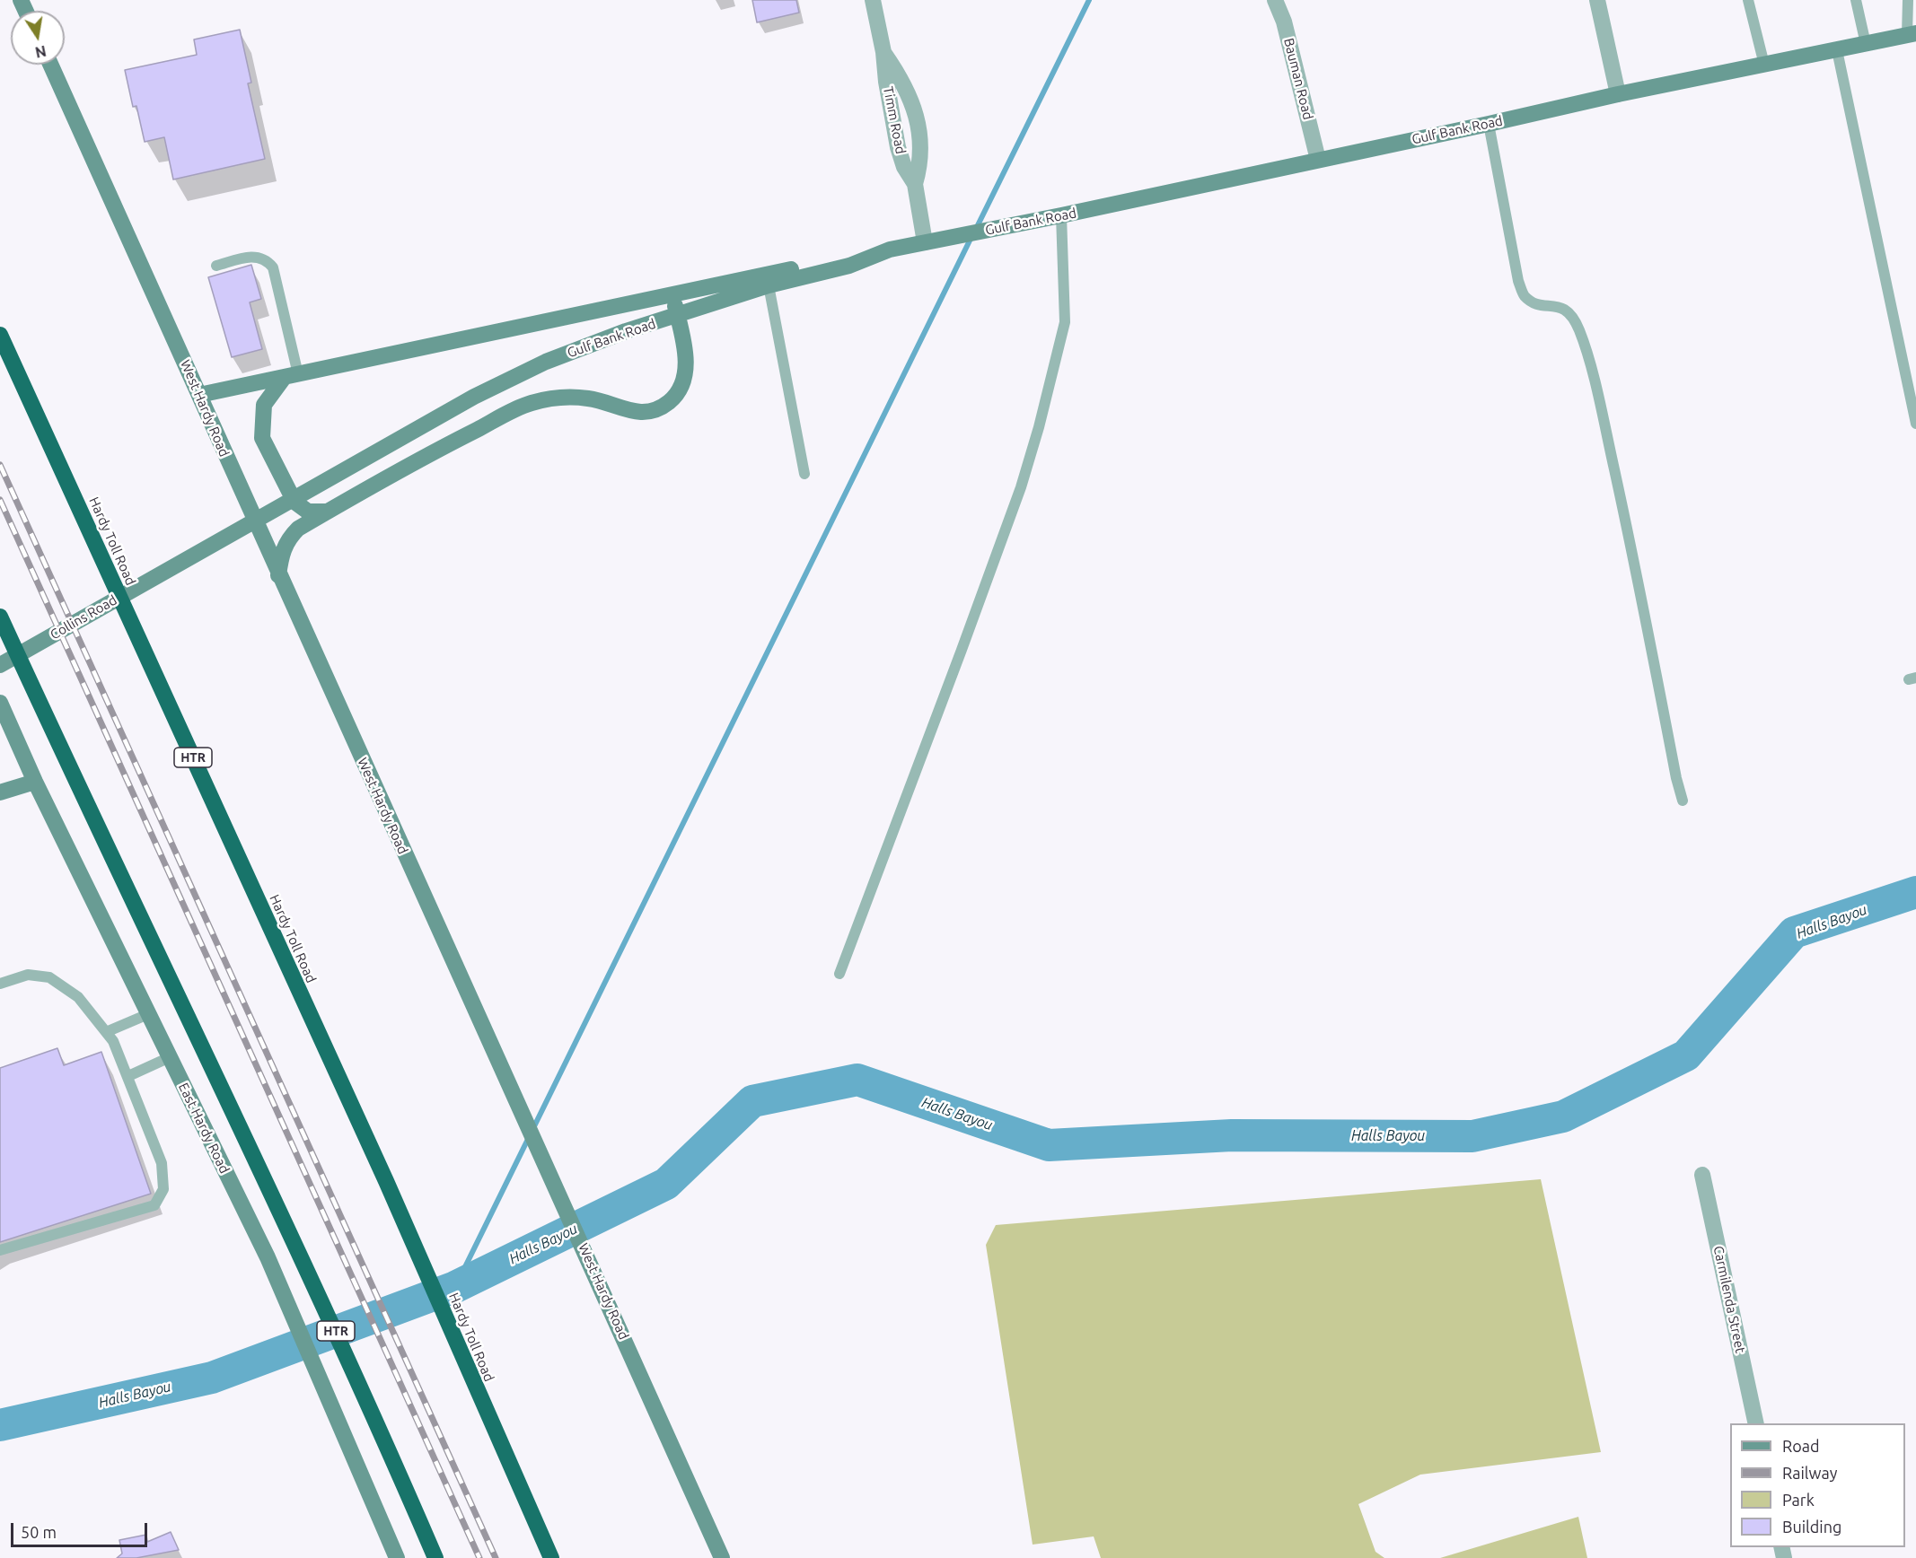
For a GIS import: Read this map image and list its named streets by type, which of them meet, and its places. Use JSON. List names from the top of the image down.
{
  "streets": {
    "highway": ["Hardy Toll Road", "HTR"],
    "main road": [
      "Gulf Bank Road",
      "West Hardy Road",
      "Collins Road",
      "East Hardy Road"
    ],
    "street": ["Bauman Road", "Timm Road", "Carmilenda Street"]
  },
  "crossings": [
    ["Bauman Road", "Gulf Bank Road"],
    ["Timm Road", "Gulf Bank Road"],
    ["Gulf Bank Road", "Collins Road"]
  ],
  "water": ["Halls Bayou"],
  "legend": [
    "Road",
    "Railway",
    "Park",
    "Building"
  ],
  "scale_bar": "50 m",
  "north": "bottom"
}
